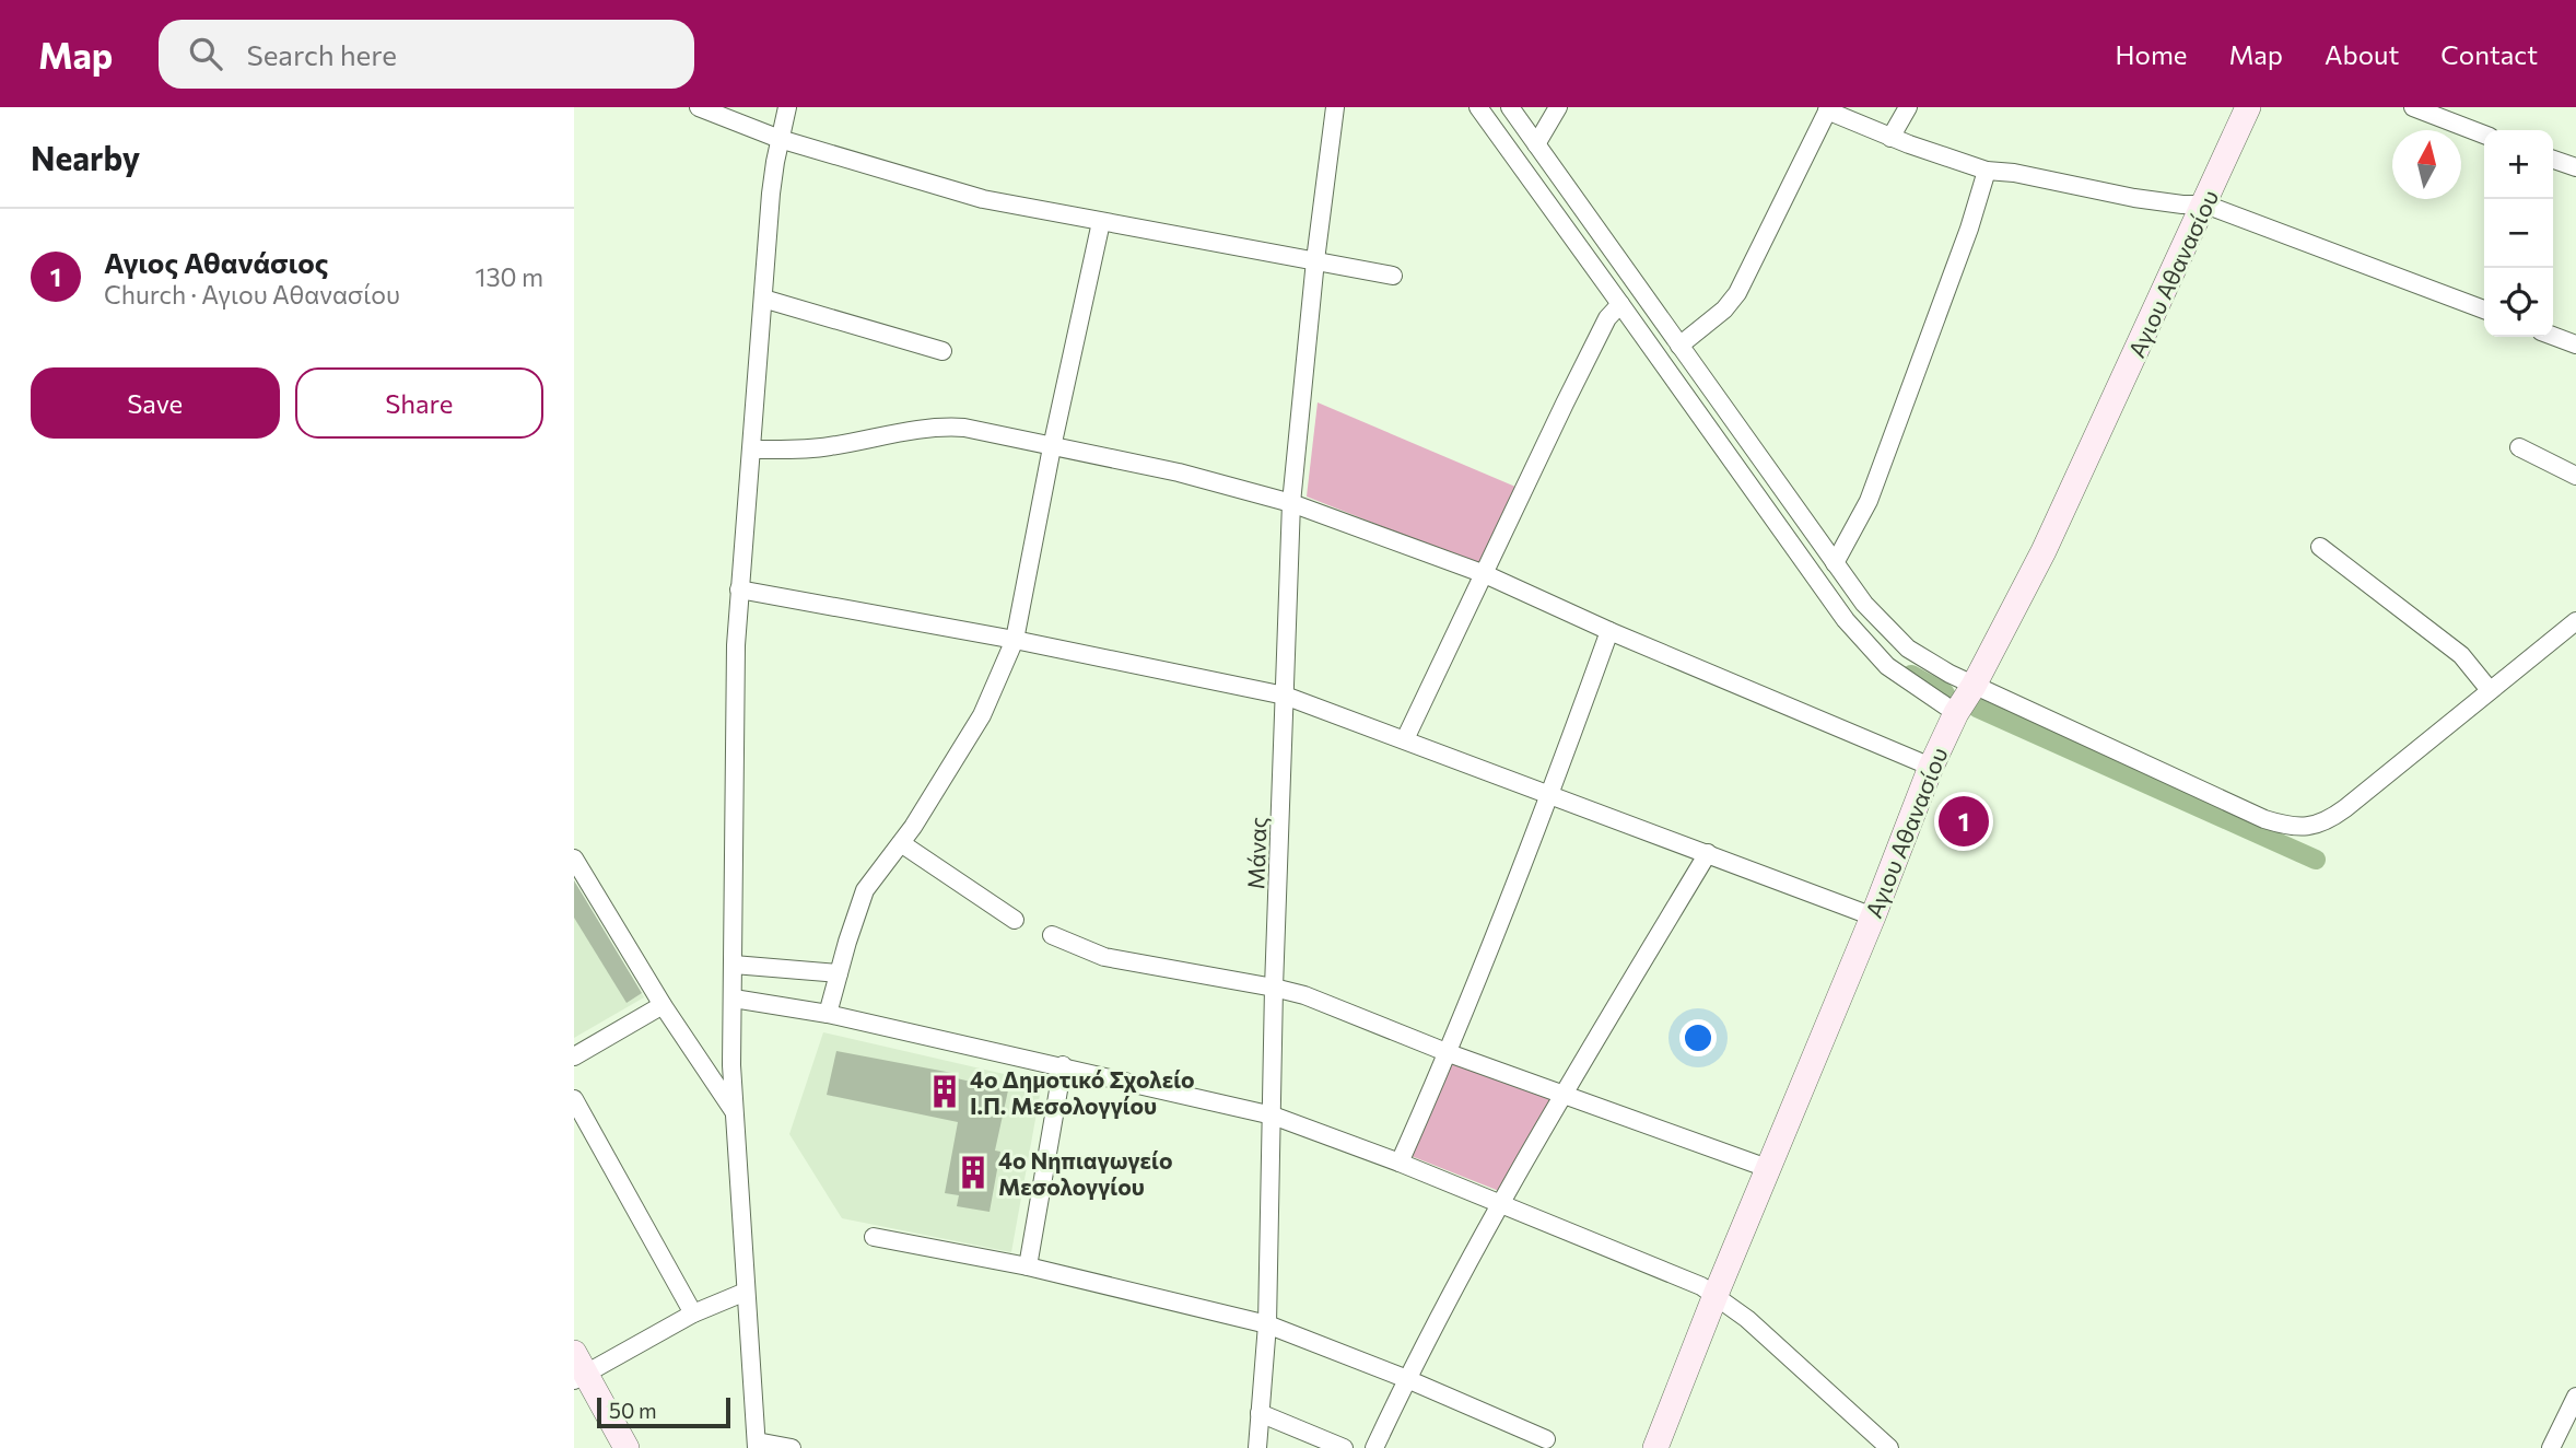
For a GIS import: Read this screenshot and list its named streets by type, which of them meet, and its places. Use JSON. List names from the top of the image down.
{
  "streets": {
    "main road": ["Αγιου Αθανασίου"],
    "street": ["Μάνας"]
  },
  "places": {
    "building": ["4ο Δημοτικό Σχολείο Ι.Π. Μεσολογγίου", "4ο Νηπιαγωγείο Μεσολογγίου"]
  },
  "scale_bar": "50 m",
  "north": "top",
  "page": {
    "header": "Map",
    "search": "Search here",
    "nav": [
      "Home",
      "Map",
      "About",
      "Contact"
    ],
    "heading": "Nearby",
    "map_buttons": ["+", "−"],
    "list": [
      {
        "mark": "1",
        "name": "Αγιος Αθανάσιος",
        "note": "Church · Αγιου Αθανασίου",
        "value": "130 m"
      }
    ],
    "buttons": ["Save", "Share"],
    "pins": "1",
    "scale": "50 m"
  }
}
